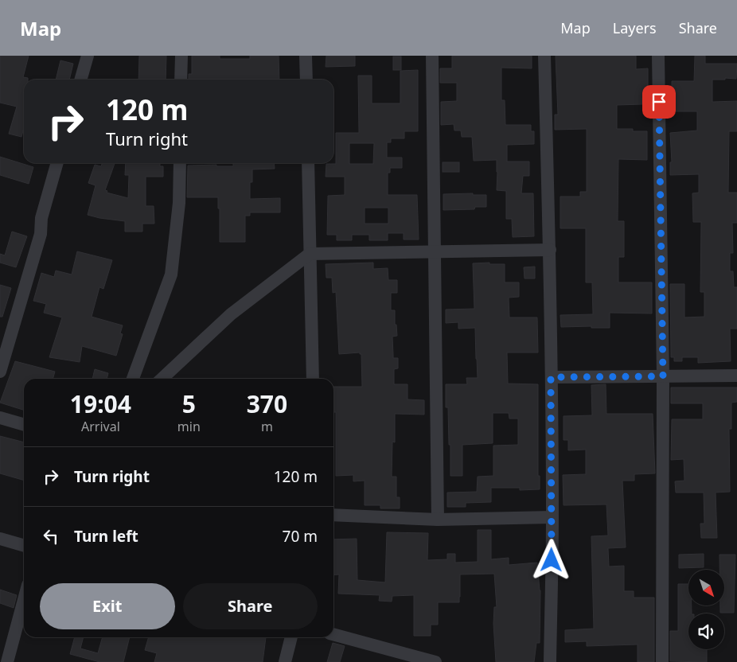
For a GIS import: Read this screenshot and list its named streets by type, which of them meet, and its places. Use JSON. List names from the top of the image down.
{
  "north": "bottom right",
  "page": {
    "header": "Map",
    "nav": ["Map", "Layers", "Share"],
    "turn": ["120 m", "Turn right"],
    "eta": [
      "19:04",
      "Arrival",
      "5",
      "min",
      "370",
      "m"
    ],
    "list": [
      {
        "name": "Turn right",
        "value": "120 m"
      },
      {
        "name": "Turn left",
        "value": "70 m"
      }
    ],
    "buttons": ["Exit", "Share"]
  }
}
